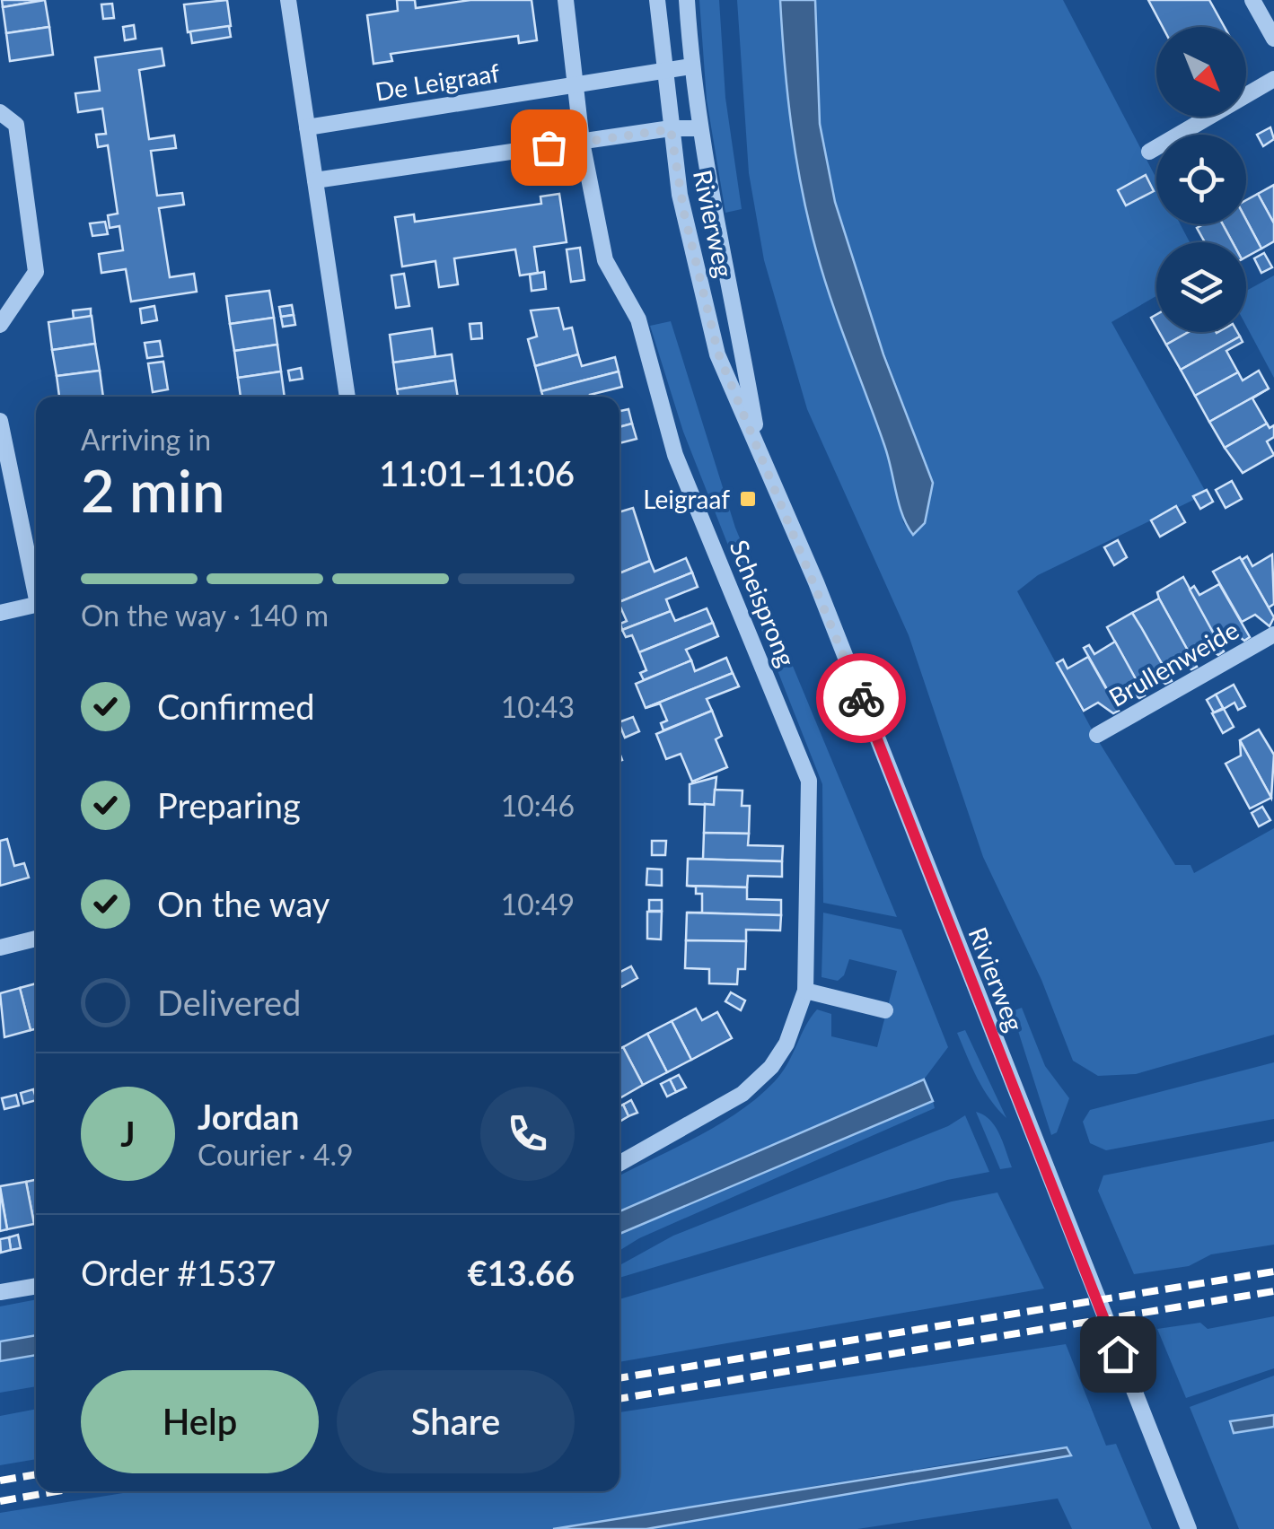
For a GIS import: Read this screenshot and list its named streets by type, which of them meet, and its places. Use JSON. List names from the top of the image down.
{
  "streets": {
    "street": [
      "De Leigraaf",
      "Rivierweg",
      "Scheisprong",
      "Brullenweide"
    ]
  },
  "crossings": [
    ["De Leigraaf", "Rivierweg"]
  ],
  "places": {
    "transit": ["Leigraaf"]
  },
  "north": "bottom right",
  "page": {
    "heading": ["2 min", "Arriving in", "11:01–11:06"],
    "panel": [
      "Jordan",
      "Courier · 4.9",
      "Order #1537",
      "€13.66"
    ],
    "bar": "On the way · 140 m",
    "list": [
      ["Confirmed", "10:43"],
      ["Preparing", "10:46"],
      ["On the way", "10:49"],
      "Delivered"
    ],
    "round": "J",
    "buttons": ["Help", "Share"]
  }
}
